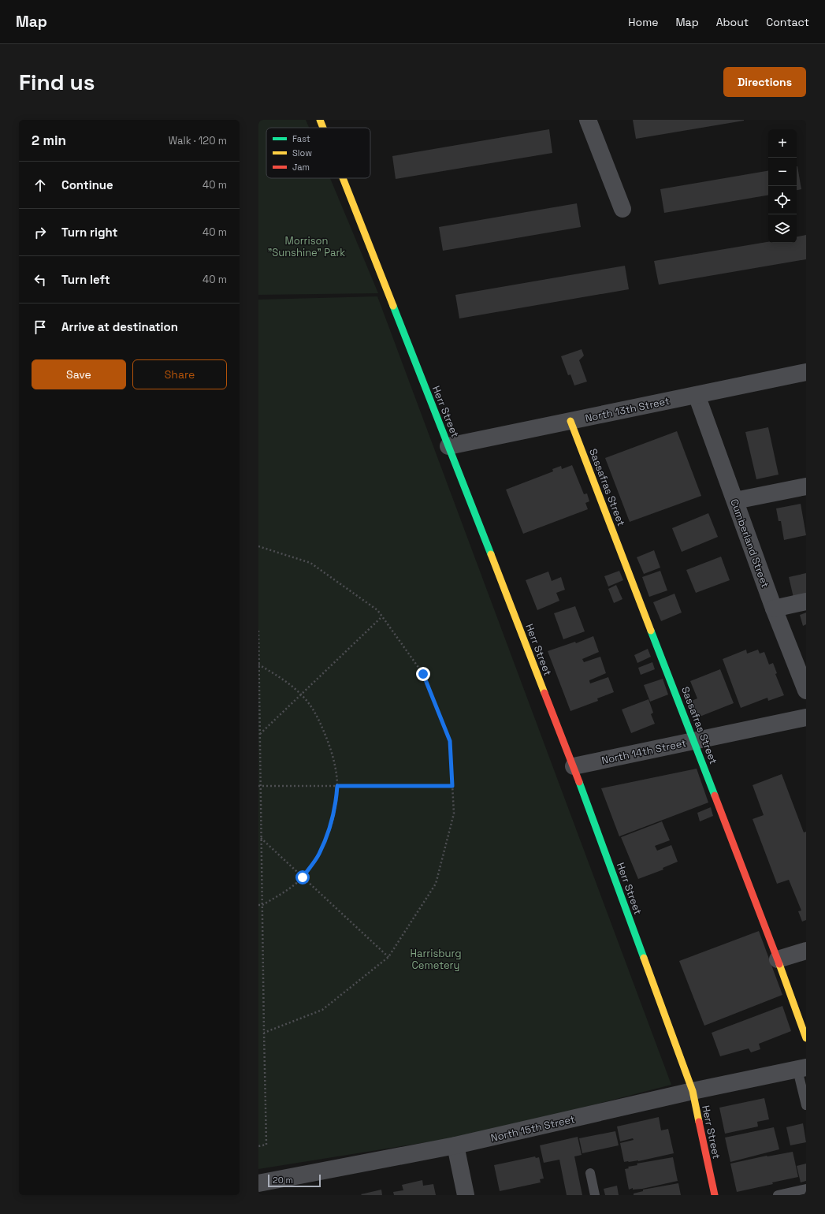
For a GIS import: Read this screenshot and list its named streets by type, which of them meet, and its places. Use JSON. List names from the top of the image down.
{
  "streets": {
    "main road": ["Herr Street", "Sassafras Street"],
    "street": [
      "North 13th Street",
      "Cumberland Street",
      "North 14th Street",
      "North 15th Street"
    ]
  },
  "crossings": [
    ["North 13th Street", "Herr Street"],
    ["North 13th Street", "Sassafras Street"],
    ["North 13th Street", "Cumberland Street"],
    ["Herr Street", "North 14th Street"],
    ["Herr Street", "North 15th Street"],
    ["Sassafras Street", "North 14th Street"]
  ],
  "parks": ["Morrison \"Sunshine\" Park", "Harrisburg Cemetery"],
  "legend": ["Fast", "Slow", "Jam"],
  "scale_bar": "20 m",
  "page": {
    "header": "Map",
    "nav": [
      "Home",
      "Map",
      "About",
      "Contact"
    ],
    "buttons": [
      "Directions",
      ["Save", "Share"]
    ],
    "title": "Find us",
    "heading": ["2 min", "Walk · 120 m"],
    "map_buttons": ["+", "−"],
    "list": [
      ["Continue", "40 m"],
      ["Turn right", "40 m"],
      ["Turn left", "40 m"],
      "Arrive at destination"
    ],
    "scale": "20 m"
  }
}
